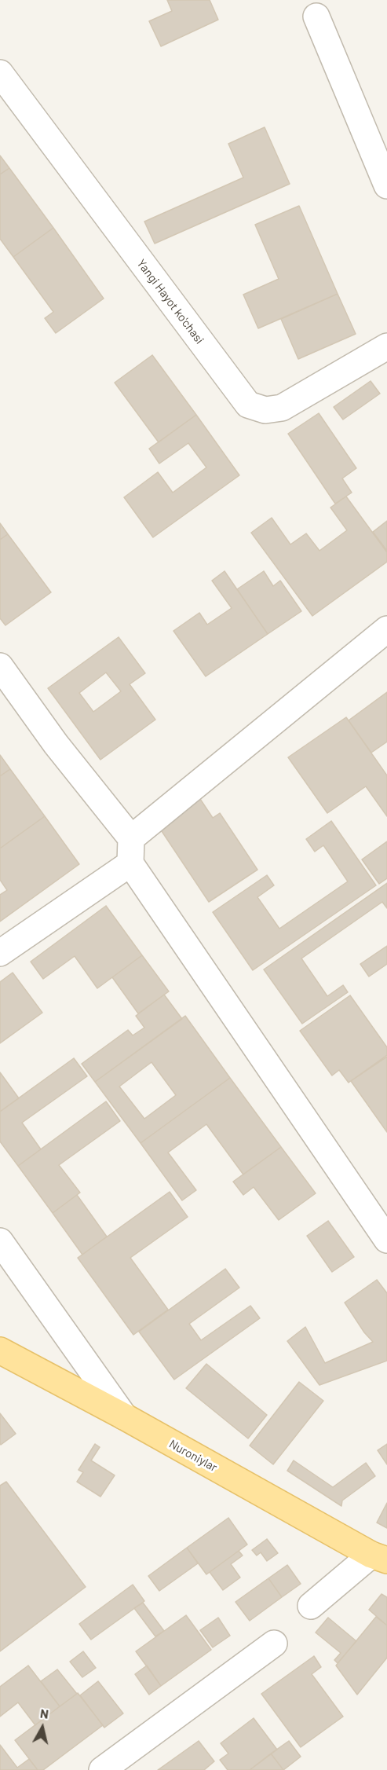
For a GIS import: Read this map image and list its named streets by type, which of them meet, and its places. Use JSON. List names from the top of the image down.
{
  "streets": {
    "main road": ["Nuroniylar"],
    "street": ["Yangi Hayot ko'chasi"]
  },
  "north": "top"
}
